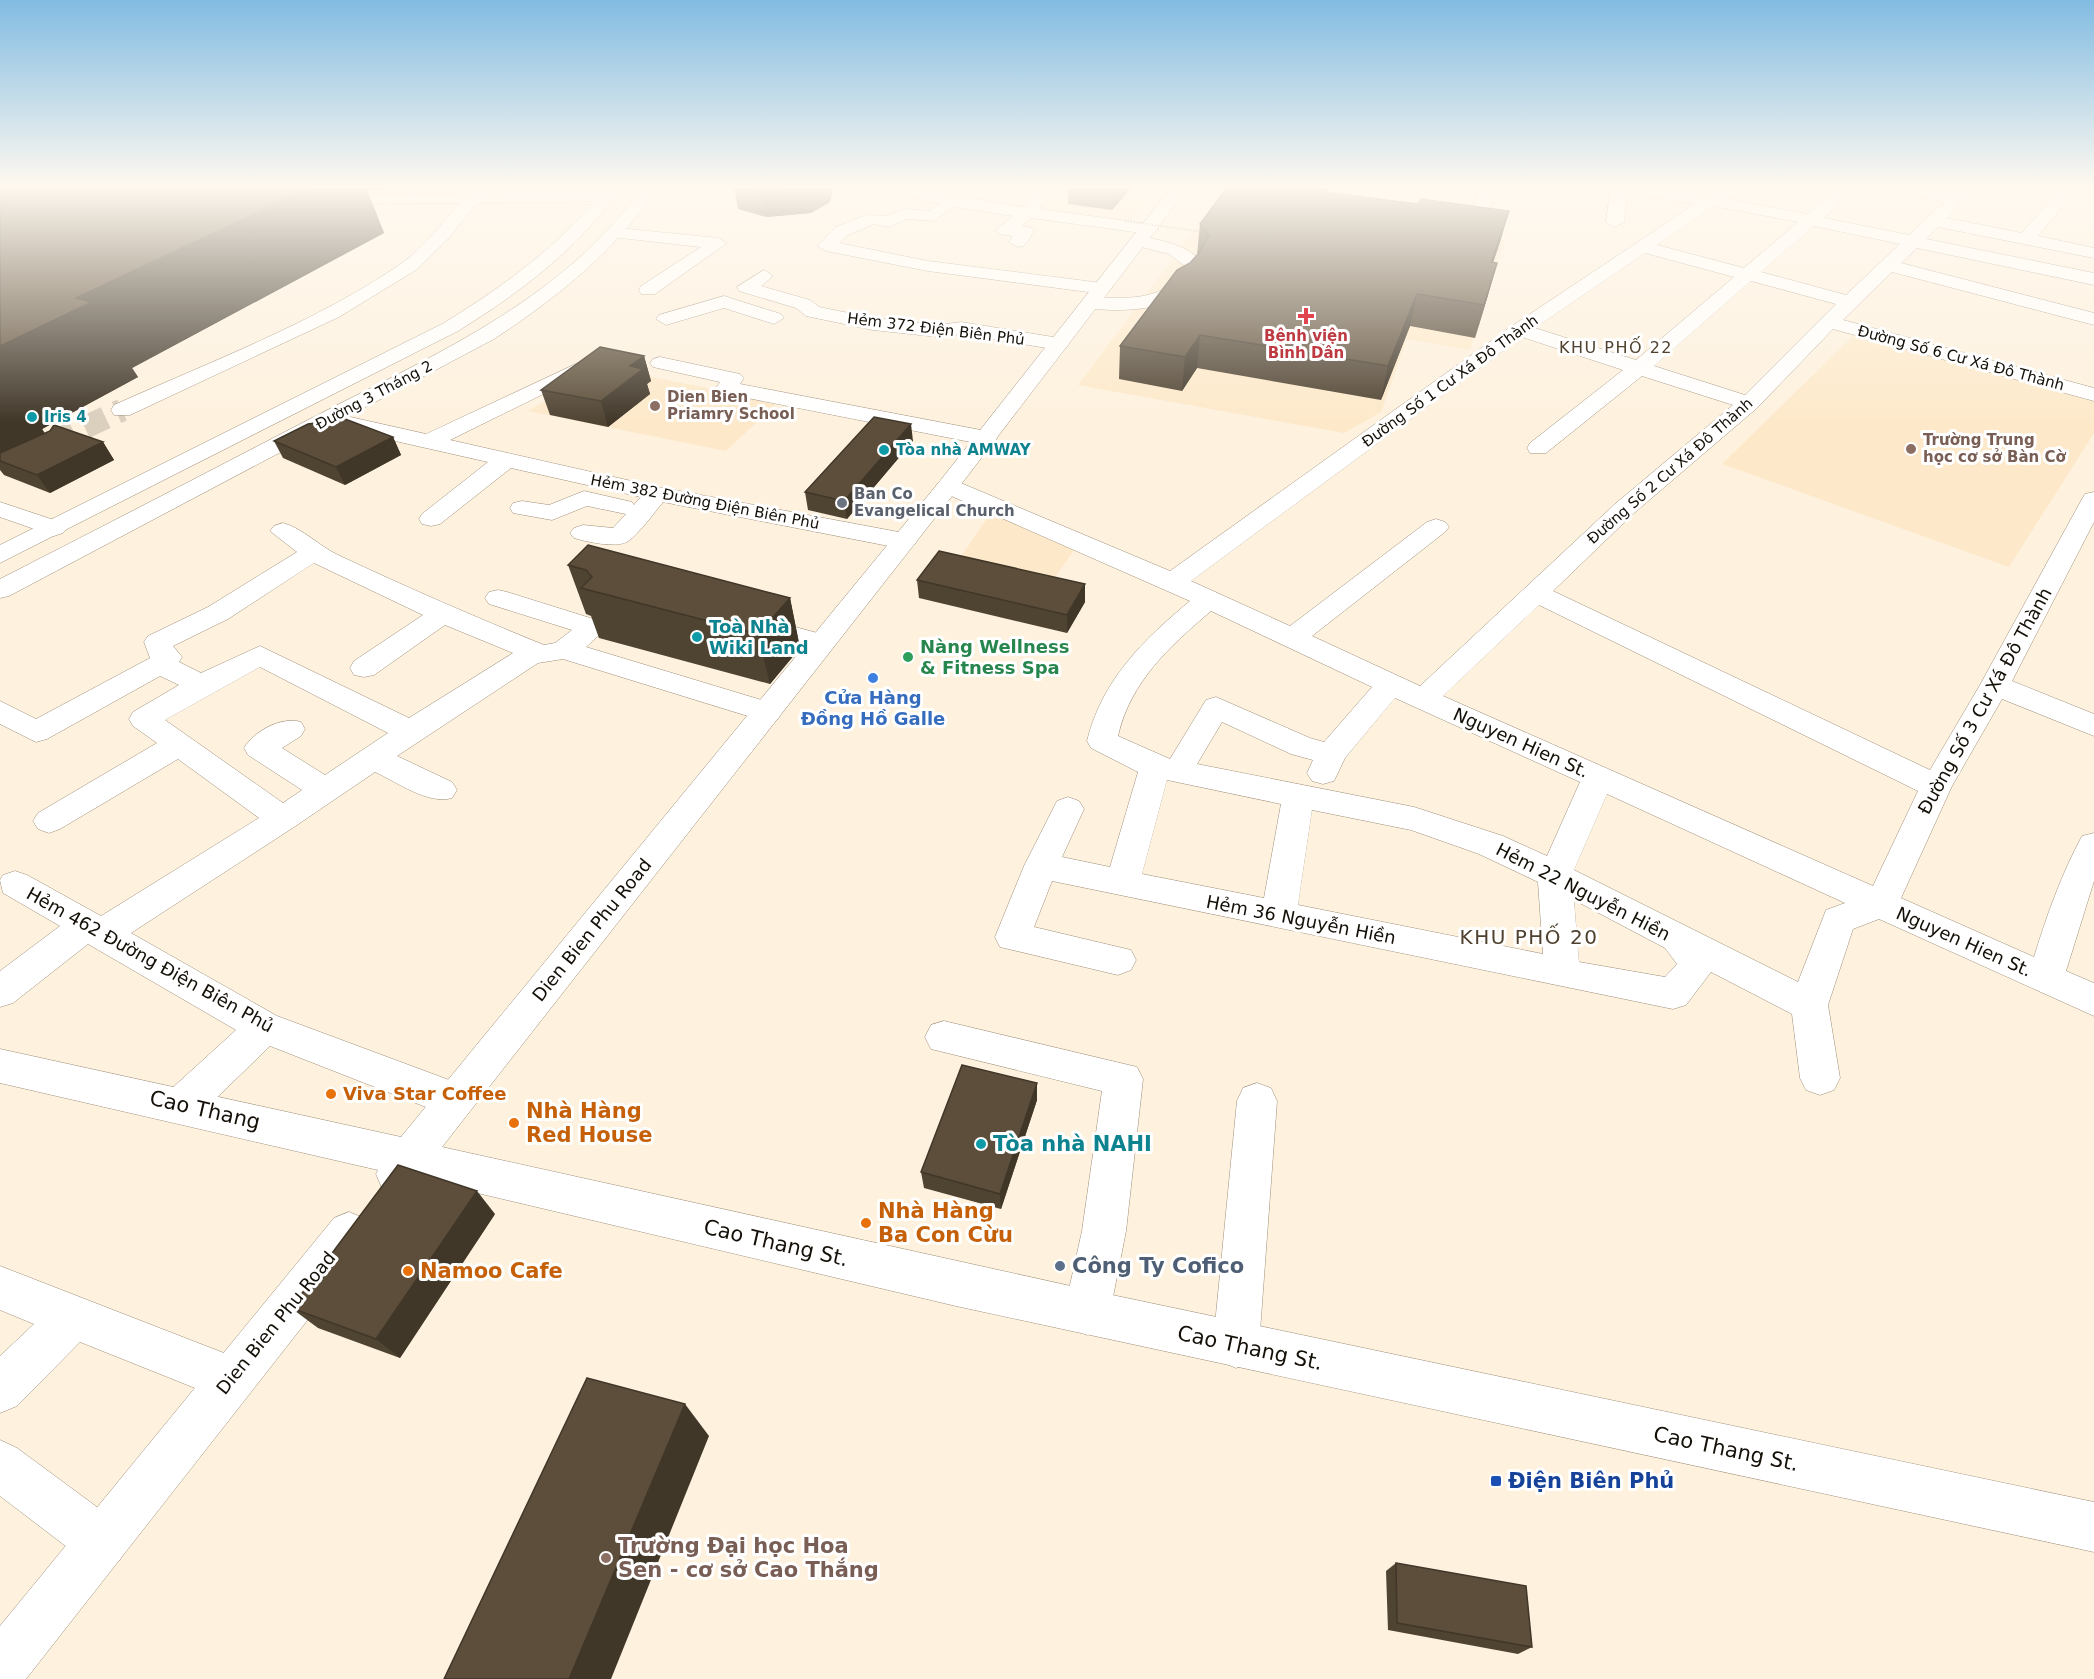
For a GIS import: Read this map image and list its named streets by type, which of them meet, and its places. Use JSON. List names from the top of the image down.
{
  "streets": {
    "street": [
      "Hẻm 372 Điện Biên Phủ",
      "Đường Số 6 Cư Xá Đô Thành",
      "Ðường Số 1 Cư Xá Đô Thành",
      "Đường 3 Tháng 2",
      "Ðường Số 2 Cư Xá Đô Thành",
      "Hẻm 382 Đường Điện Biên Phủ",
      "Ðường Số 3 Cư Xá Đô Thành",
      "Nguyen Hien St.",
      "Hẻm 22 Nguyễn Hiền",
      "Hẻm 36 Nguyễn Hiền",
      "Dien Bien Phu Road",
      "Hẻm 462 Đường Điện Biên Phủ",
      "Cao Thang",
      "Cao Thang St."
    ]
  },
  "crossings": [
    ["Hẻm 372 Điện Biên Phủ", "Dien Bien Phu Road"],
    ["Đường Số 6 Cư Xá Đô Thành", "Ðường Số 2 Cư Xá Đô Thành"],
    ["Ðường Số 1 Cư Xá Đô Thành", "Nguyen Hien St."],
    ["Đường 3 Tháng 2", "Hẻm 382 Đường Điện Biên Phủ"],
    ["Ðường Số 2 Cư Xá Đô Thành", "Nguyen Hien St."],
    ["Hẻm 382 Đường Điện Biên Phủ", "Dien Bien Phu Road"],
    ["Ðường Số 3 Cư Xá Đô Thành", "Nguyen Hien St."],
    ["Nguyen Hien St.", "Hẻm 22 Nguyễn Hiền"],
    ["Nguyen Hien St.", "Dien Bien Phu Road"],
    ["Hẻm 22 Nguyễn Hiền", "Hẻm 36 Nguyễn Hiền"],
    ["Dien Bien Phu Road", "Hẻm 462 Đường Điện Biên Phủ"],
    ["Dien Bien Phu Road", "Cao Thang"],
    ["Dien Bien Phu Road", "Cao Thang St."],
    ["Cao Thang", "Cao Thang St."]
  ],
  "districts": ["KHU PHỐ 22", "KHU PHỐ 20"],
  "places": {
    "health": ["Bệnh viện Bình Dân"],
    "other": [
      "Dien Bien Priamry School",
      "Iris 4",
      "Trường Trung học cơ sở Bàn Cờ",
      "Tòa nhà AMWAY",
      "Ban Co Evangelical Church",
      "Toà Nhà Wiki Land",
      "Nàng Wellness & Fitness Spa",
      "Cửa Hàng Đồng Hồ Galle",
      "Viva Star Coffee",
      "Nhà Hàng Red House",
      "Tòa nhà NAHI",
      "Nhà Hàng Ba Con Cừu",
      "Công Ty Cofico",
      "Namoo Cafe",
      "Trường Đại học Hoa Sen - cơ sở Cao Thắng"
    ],
    "transit": ["Điện Biên Phủ"]
  }
}
